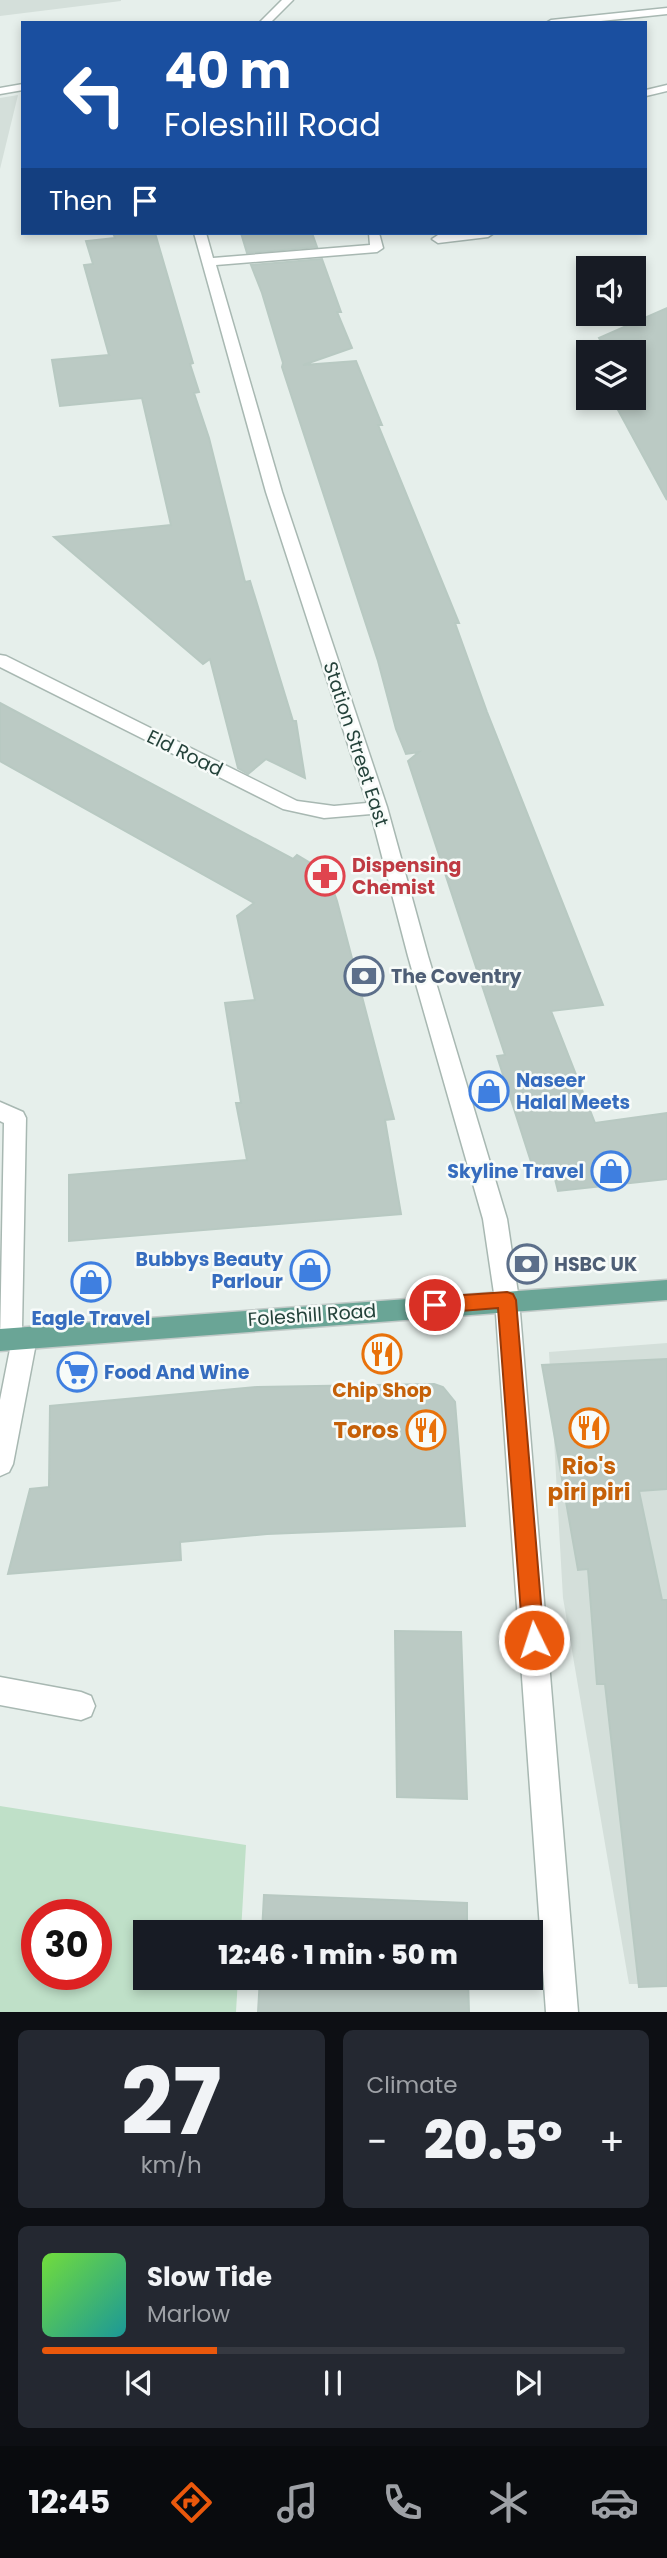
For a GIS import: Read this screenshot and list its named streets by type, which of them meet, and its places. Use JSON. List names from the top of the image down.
{
  "streets": {
    "main road": ["Foleshill Road"],
    "street": ["Station Street East", "Eld Road"]
  },
  "crossings": [
    ["Station Street East", "Eld Road"],
    ["Station Street East", "Foleshill Road"]
  ],
  "places": {
    "pharmacy": ["Dispensing Chemist"],
    "bank": ["The Coventry", "HSBC UK"],
    "shop": [
      "Naseer Halal Meets",
      "Skyline Travel",
      "Bubbys Beauty Parlour",
      "Eagle Travel"
    ],
    "restaurant": ["Chip Shop", "Rio's piri piri", "Toros"],
    "supermarket": ["Food And Wine"]
  },
  "page": {
    "turn": ["40 m", "Foleshill Road"],
    "then": "Then",
    "limit": "30",
    "trip": "12:46 · 1 min · 50 m",
    "tile": [
      ["27", "km/h"],
      "Climate"
    ],
    "heat": ["−", "20.5°", "+"],
    "song": ["Slow Tide", "Marlow"],
    "tabs": "12:45"
  }
}
